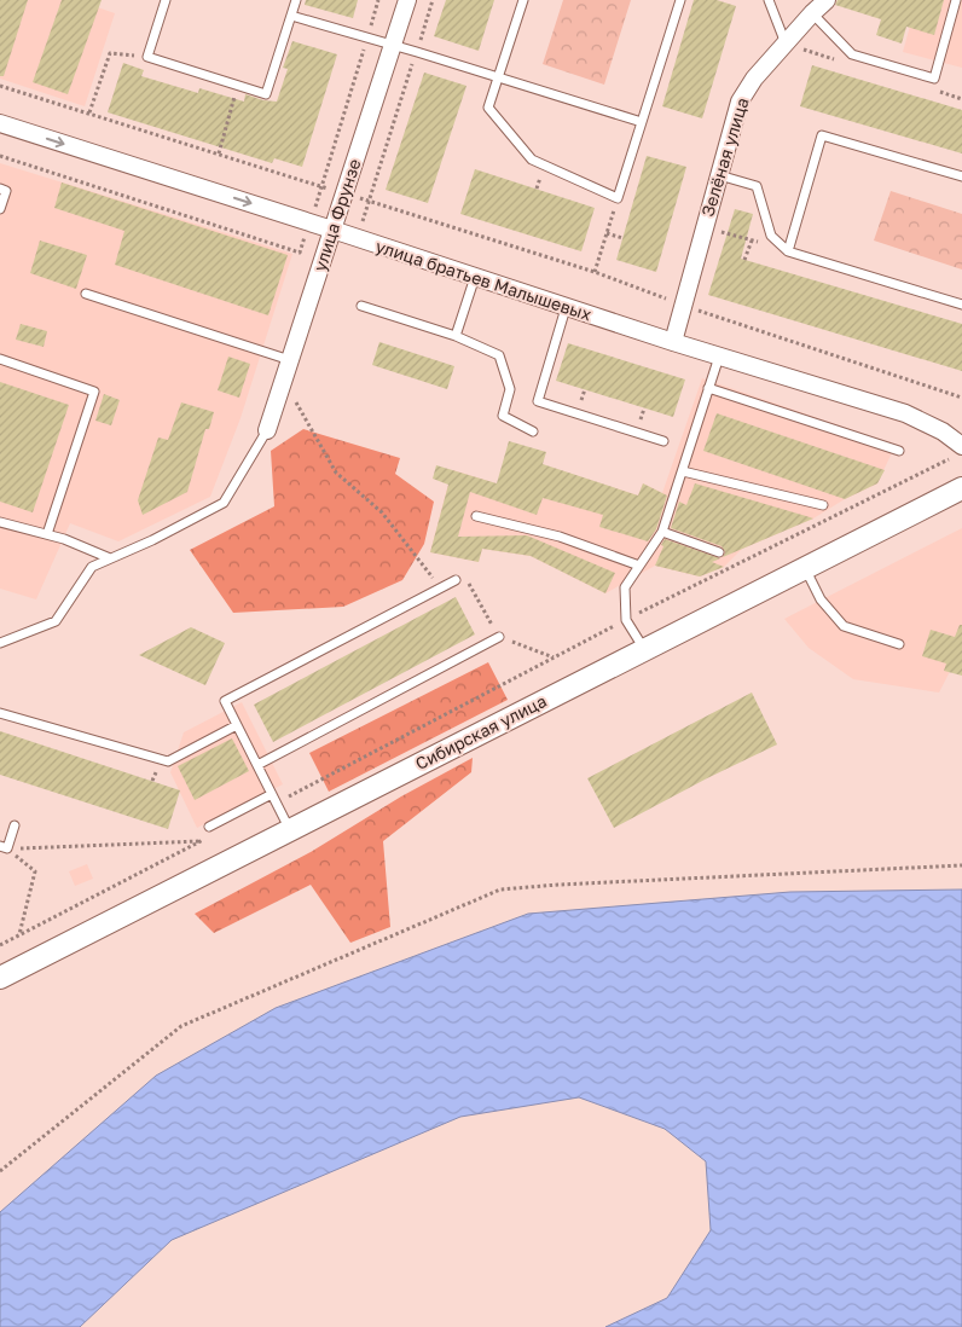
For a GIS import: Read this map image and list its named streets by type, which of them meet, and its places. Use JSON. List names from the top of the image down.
{
  "streets": {
    "street": [
      "Зелёная улица",
      "улица Фрунзе",
      "улица братьев Малышевых",
      "Сибирская улица"
    ]
  },
  "crossings": [
    ["Зелёная улица", "улица братьев Малышевых"],
    ["улица Фрунзе", "улица братьев Малышевых"]
  ]
}
